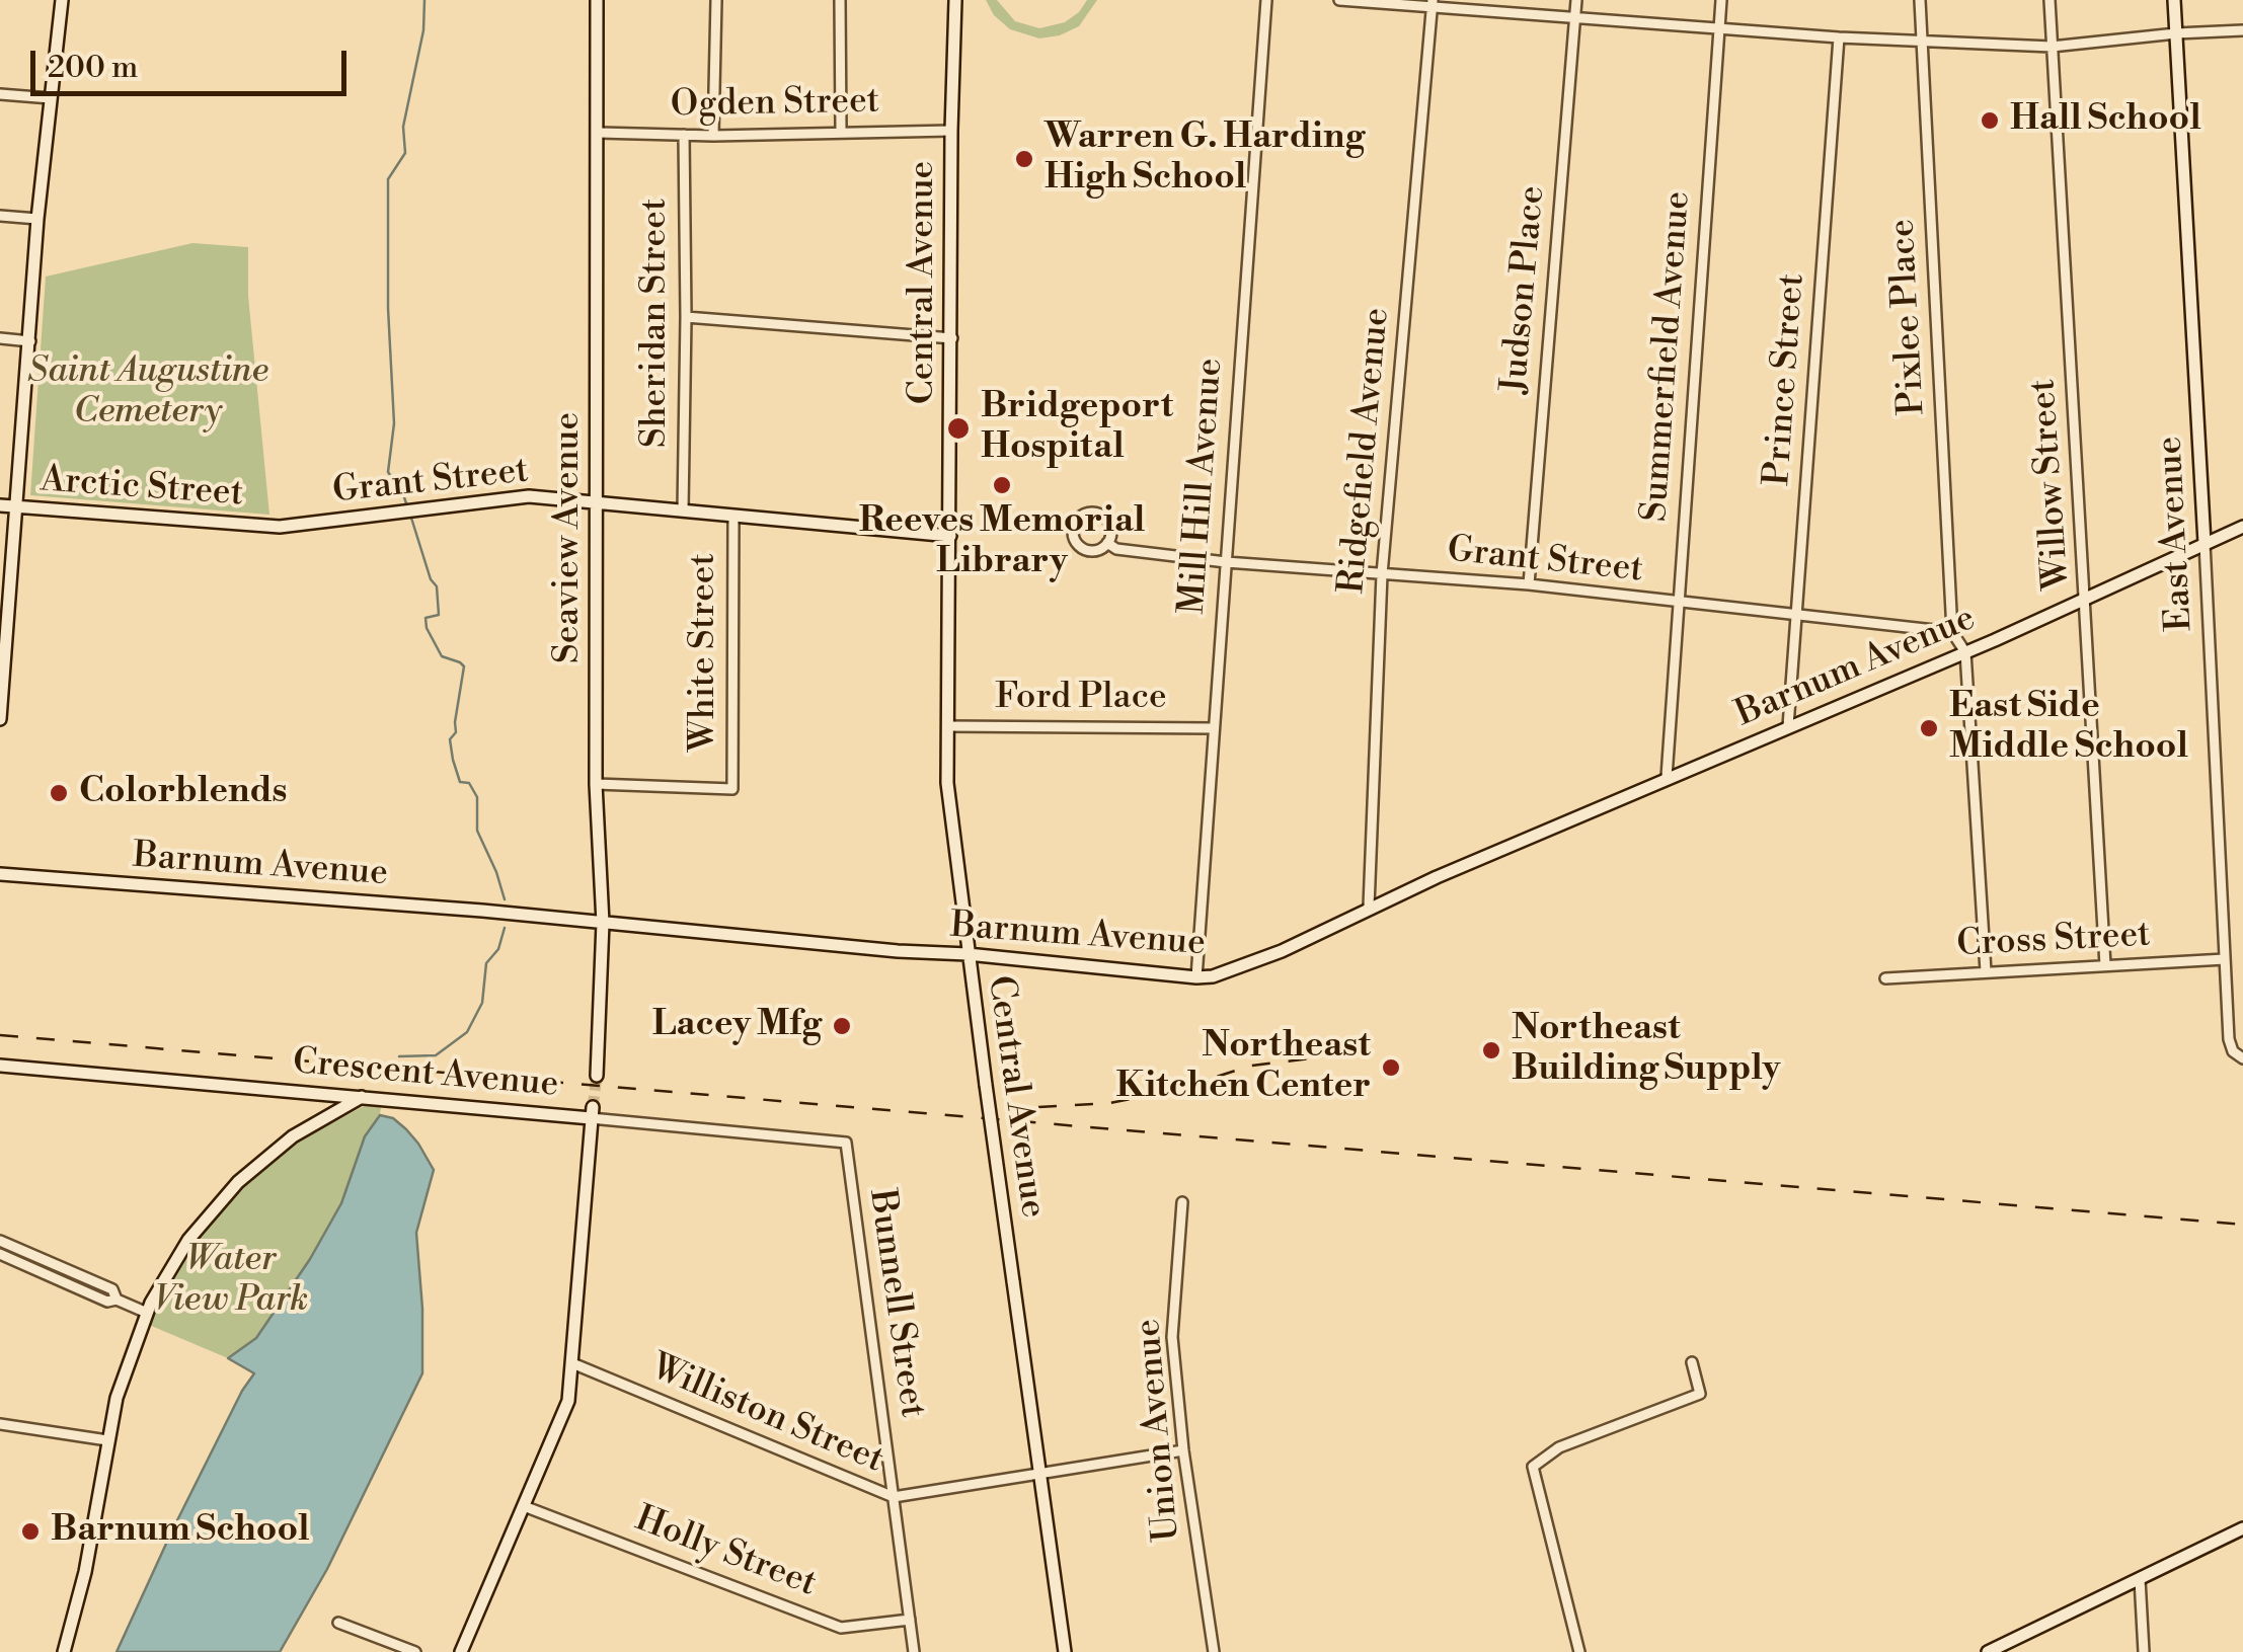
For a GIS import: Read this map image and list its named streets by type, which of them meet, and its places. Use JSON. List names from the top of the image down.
{
  "streets": {
    "main road": [
      "Central Avenue",
      "Grant Street",
      "Arctic Street",
      "East Avenue",
      "Seaview Avenue",
      "Barnum Avenue",
      "Crescent Avenue"
    ],
    "street": [
      "Ogden Street",
      "Judson Place",
      "Pixlee Place",
      "Sheridan Street",
      "Summerfield Avenue",
      "Prince Street",
      "Ridgefield Avenue",
      "Willow Street",
      "Mill Hill Avenue",
      "White Street",
      "Ford Place",
      "Cross Street",
      "Bunnell Street",
      "Williston Street",
      "Union Avenue",
      "Holly Street"
    ]
  },
  "crossings": [
    ["Ogden Street", "Central Avenue"],
    ["Ogden Street", "Sheridan Street"],
    ["Ogden Street", "Seaview Avenue"],
    ["Central Avenue", "Grant Street"],
    ["Central Avenue", "Barnum Avenue"],
    ["Central Avenue", "Ford Place"],
    ["Central Avenue", "Williston Street"],
    ["Judson Place", "Grant Street"],
    ["Pixlee Place", "Grant Street"],
    ["Sheridan Street", "Grant Street"],
    ["Summerfield Avenue", "Grant Street"],
    ["Summerfield Avenue", "Barnum Avenue"],
    ["Prince Street", "Grant Street"],
    ["Prince Street", "Barnum Avenue"],
    ["Ridgefield Avenue", "Grant Street"],
    ["Ridgefield Avenue", "Barnum Avenue"],
    ["Grant Street", "Mill Hill Avenue"],
    ["Grant Street", "Arctic Street"],
    ["Grant Street", "Seaview Avenue"],
    ["Grant Street", "White Street"],
    ["Willow Street", "Barnum Avenue"],
    ["Willow Street", "Cross Street"],
    ["Mill Hill Avenue", "Barnum Avenue"],
    ["Mill Hill Avenue", "Ford Place"],
    ["East Avenue", "Barnum Avenue"],
    ["East Avenue", "Cross Street"],
    ["Seaview Avenue", "White Street"],
    ["Seaview Avenue", "Barnum Avenue"],
    ["Crescent Avenue", "Bunnell Street"],
    ["Bunnell Street", "Williston Street"],
    ["Bunnell Street", "Holly Street"],
    ["Williston Street", "Union Avenue"]
  ],
  "parks": ["Saint Augustine Cemetery", "Water View Park"],
  "places": [
    "Hall School",
    "Warren G. Harding High School",
    "Bridgeport Hospital",
    "Reeves Memorial Library",
    "East Side Middle School",
    "Colorblends",
    "Lacey Mfg",
    "Northeast Building Supply",
    "Northeast Kitchen Center",
    "Barnum School"
  ],
  "scale_bar": "200 m"
}
